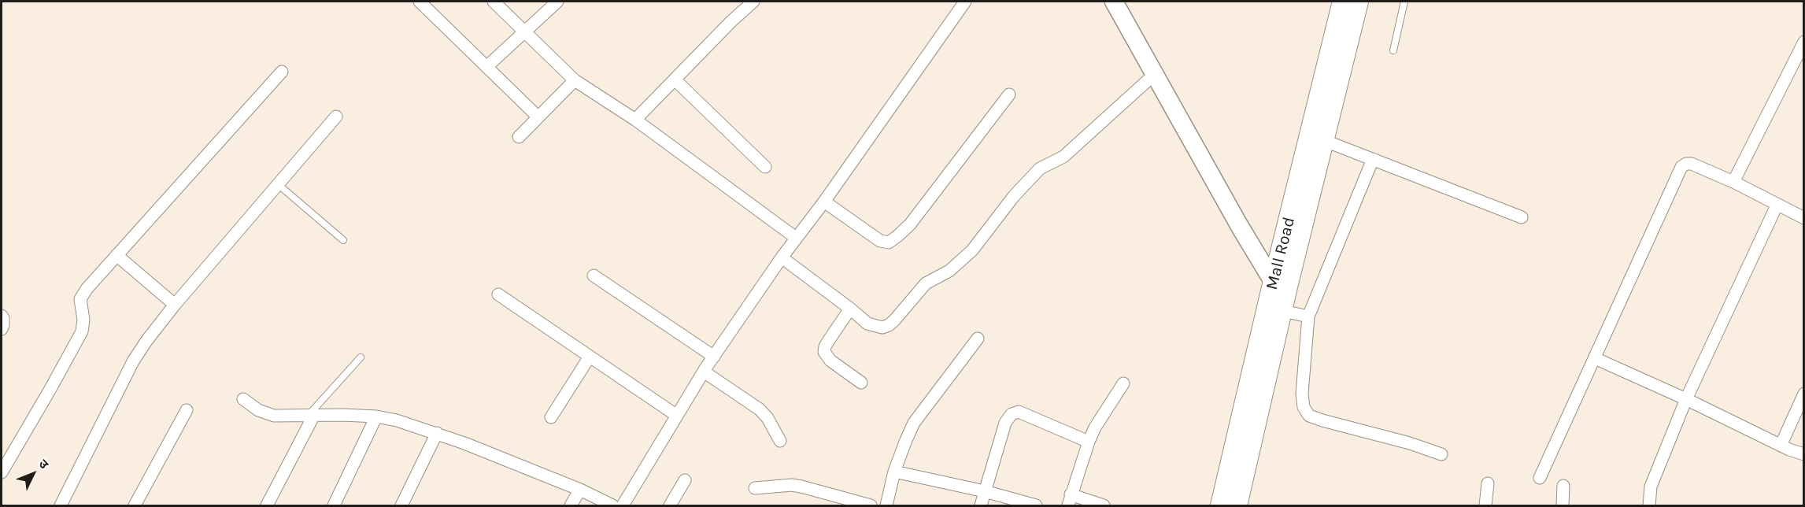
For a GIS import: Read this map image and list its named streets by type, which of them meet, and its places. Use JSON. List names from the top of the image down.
{
  "streets": {
    "main road": ["Mall Road"]
  },
  "north": "top right"
}
